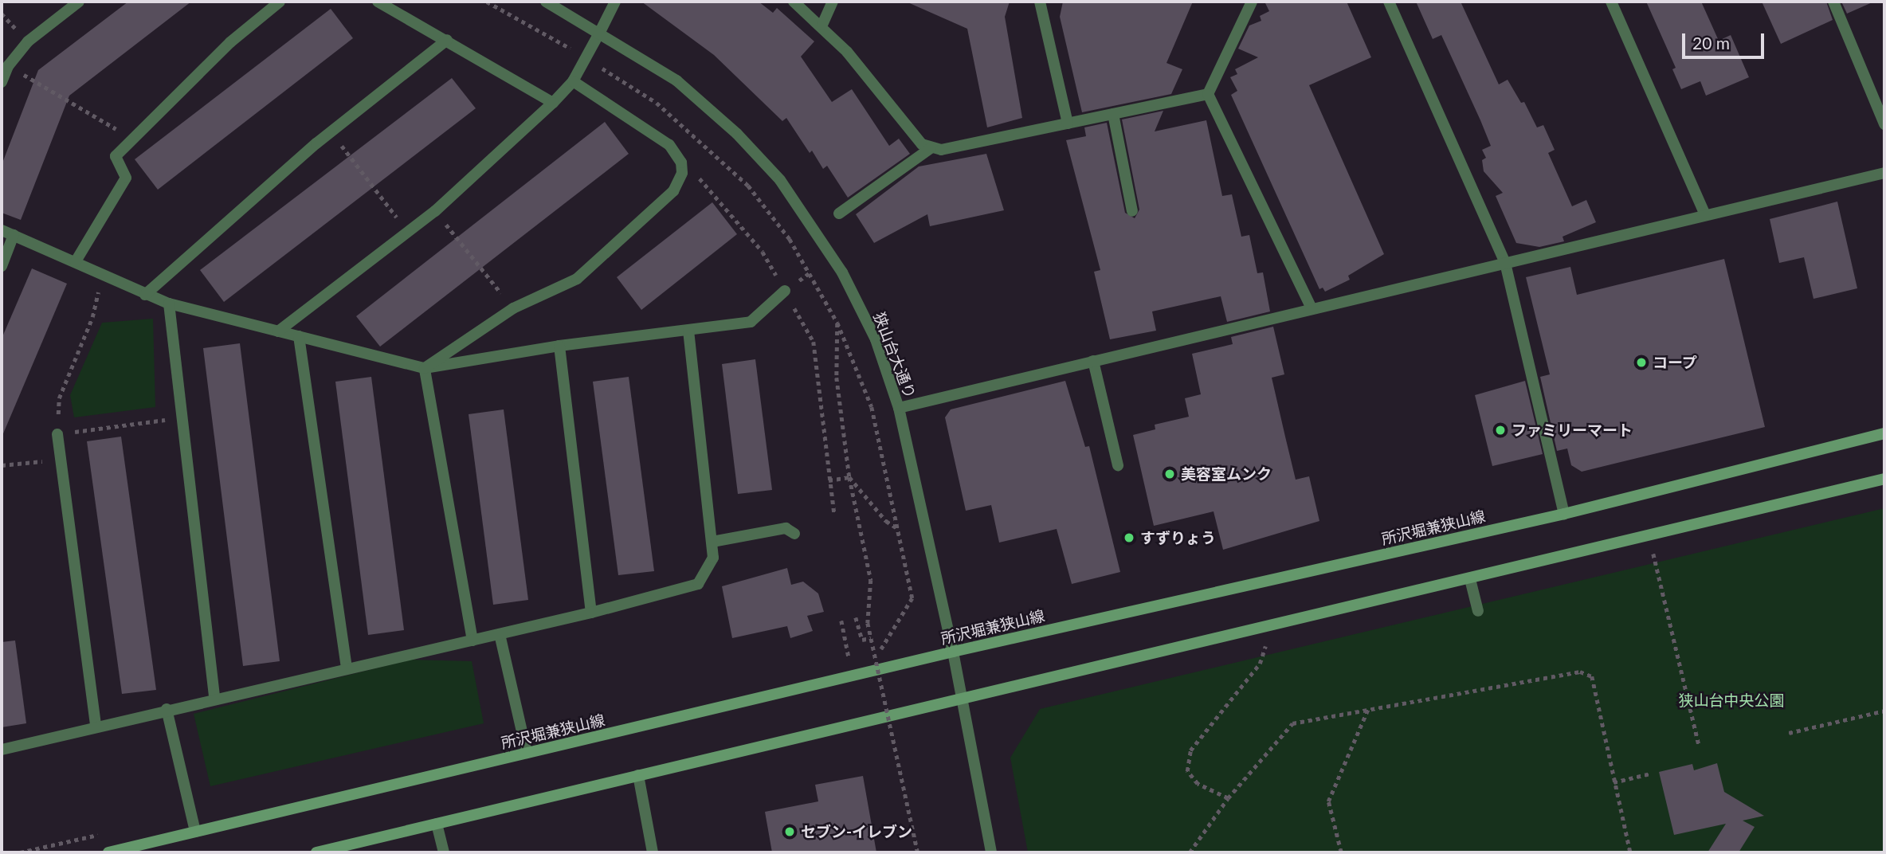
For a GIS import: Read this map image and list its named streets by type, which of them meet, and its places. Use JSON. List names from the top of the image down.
{
  "streets": {
    "main road": ["所沢堀兼狭山線"],
    "street": ["狭山台大通り"]
  },
  "crossings": [
    ["狭山台大通り", "所沢堀兼狭山線"]
  ],
  "parks": ["狭山台中央公園"],
  "places": [
    "コープ",
    "ファミリーマート",
    "美容室ムンク",
    "すずりょう",
    "セブン-イレブン"
  ],
  "scale_bar": "20 m"
}
